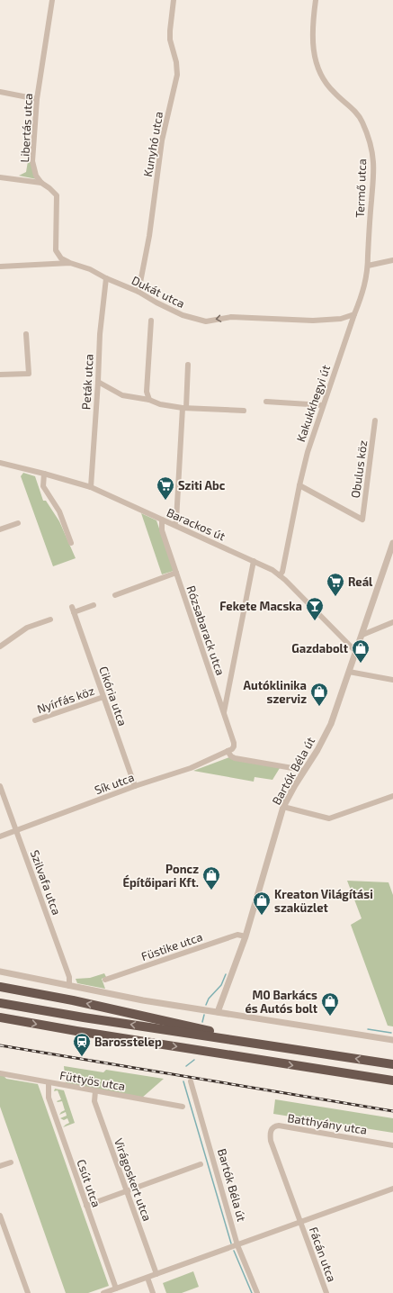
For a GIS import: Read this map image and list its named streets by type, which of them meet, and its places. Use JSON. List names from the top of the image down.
{
  "streets": {
    "street": [
      "Libertás utca",
      "Kunyhó utca",
      "Termő utca",
      "Dukát utca",
      "Peták utca",
      "Kakukkhegyi út",
      "Obulus köz",
      "Barackos út",
      "Rózsabarack utca",
      "Cikória utca",
      "Nyírfás köz",
      "Bartók Béla út",
      "Sík utca",
      "Szilvafa utca",
      "Füstike utca",
      "Füttyös utca",
      "Batthyány utca",
      "Virágoskert utca",
      "Csút utca",
      "Fácán utca"
    ]
  },
  "crossings": [
    ["Libertás utca", "Dukát utca"],
    ["Kunyhó utca", "Dukát utca"],
    ["Termő utca", "Kakukkhegyi út"],
    ["Dukát utca", "Peták utca"],
    ["Dukát utca", "Kakukkhegyi út"],
    ["Peták utca", "Barackos út"],
    ["Kakukkhegyi út", "Obulus köz"],
    ["Kakukkhegyi út", "Barackos út"],
    ["Barackos út", "Rózsabarack utca"],
    ["Barackos út", "Bartók Béla út"],
    ["Rózsabarack utca", "Sík utca"],
    ["Cikória utca", "Nyírfás köz"],
    ["Cikória utca", "Sík utca"],
    ["Bartók Béla út", "Füstike utca"],
    ["Sík utca", "Szilvafa utca"],
    ["Füttyös utca", "Virágoskert utca"],
    ["Füttyös utca", "Csút utca"],
    ["Batthyány utca", "Fácán utca"]
  ],
  "one_way": ["Dukát utca"],
  "places": {
    "supermarket": ["Sziti Abc", "Reál"],
    "bar": ["Fekete Macska"],
    "shop": [
      "Gazdabolt",
      "Autóklinika szerviz",
      "Poncz Építőipari Kft.",
      "Kreaton Világítási szaküzlet",
      "M0 Barkács és Autós bolt"
    ],
    "station": ["Barosstelep"]
  }
}
